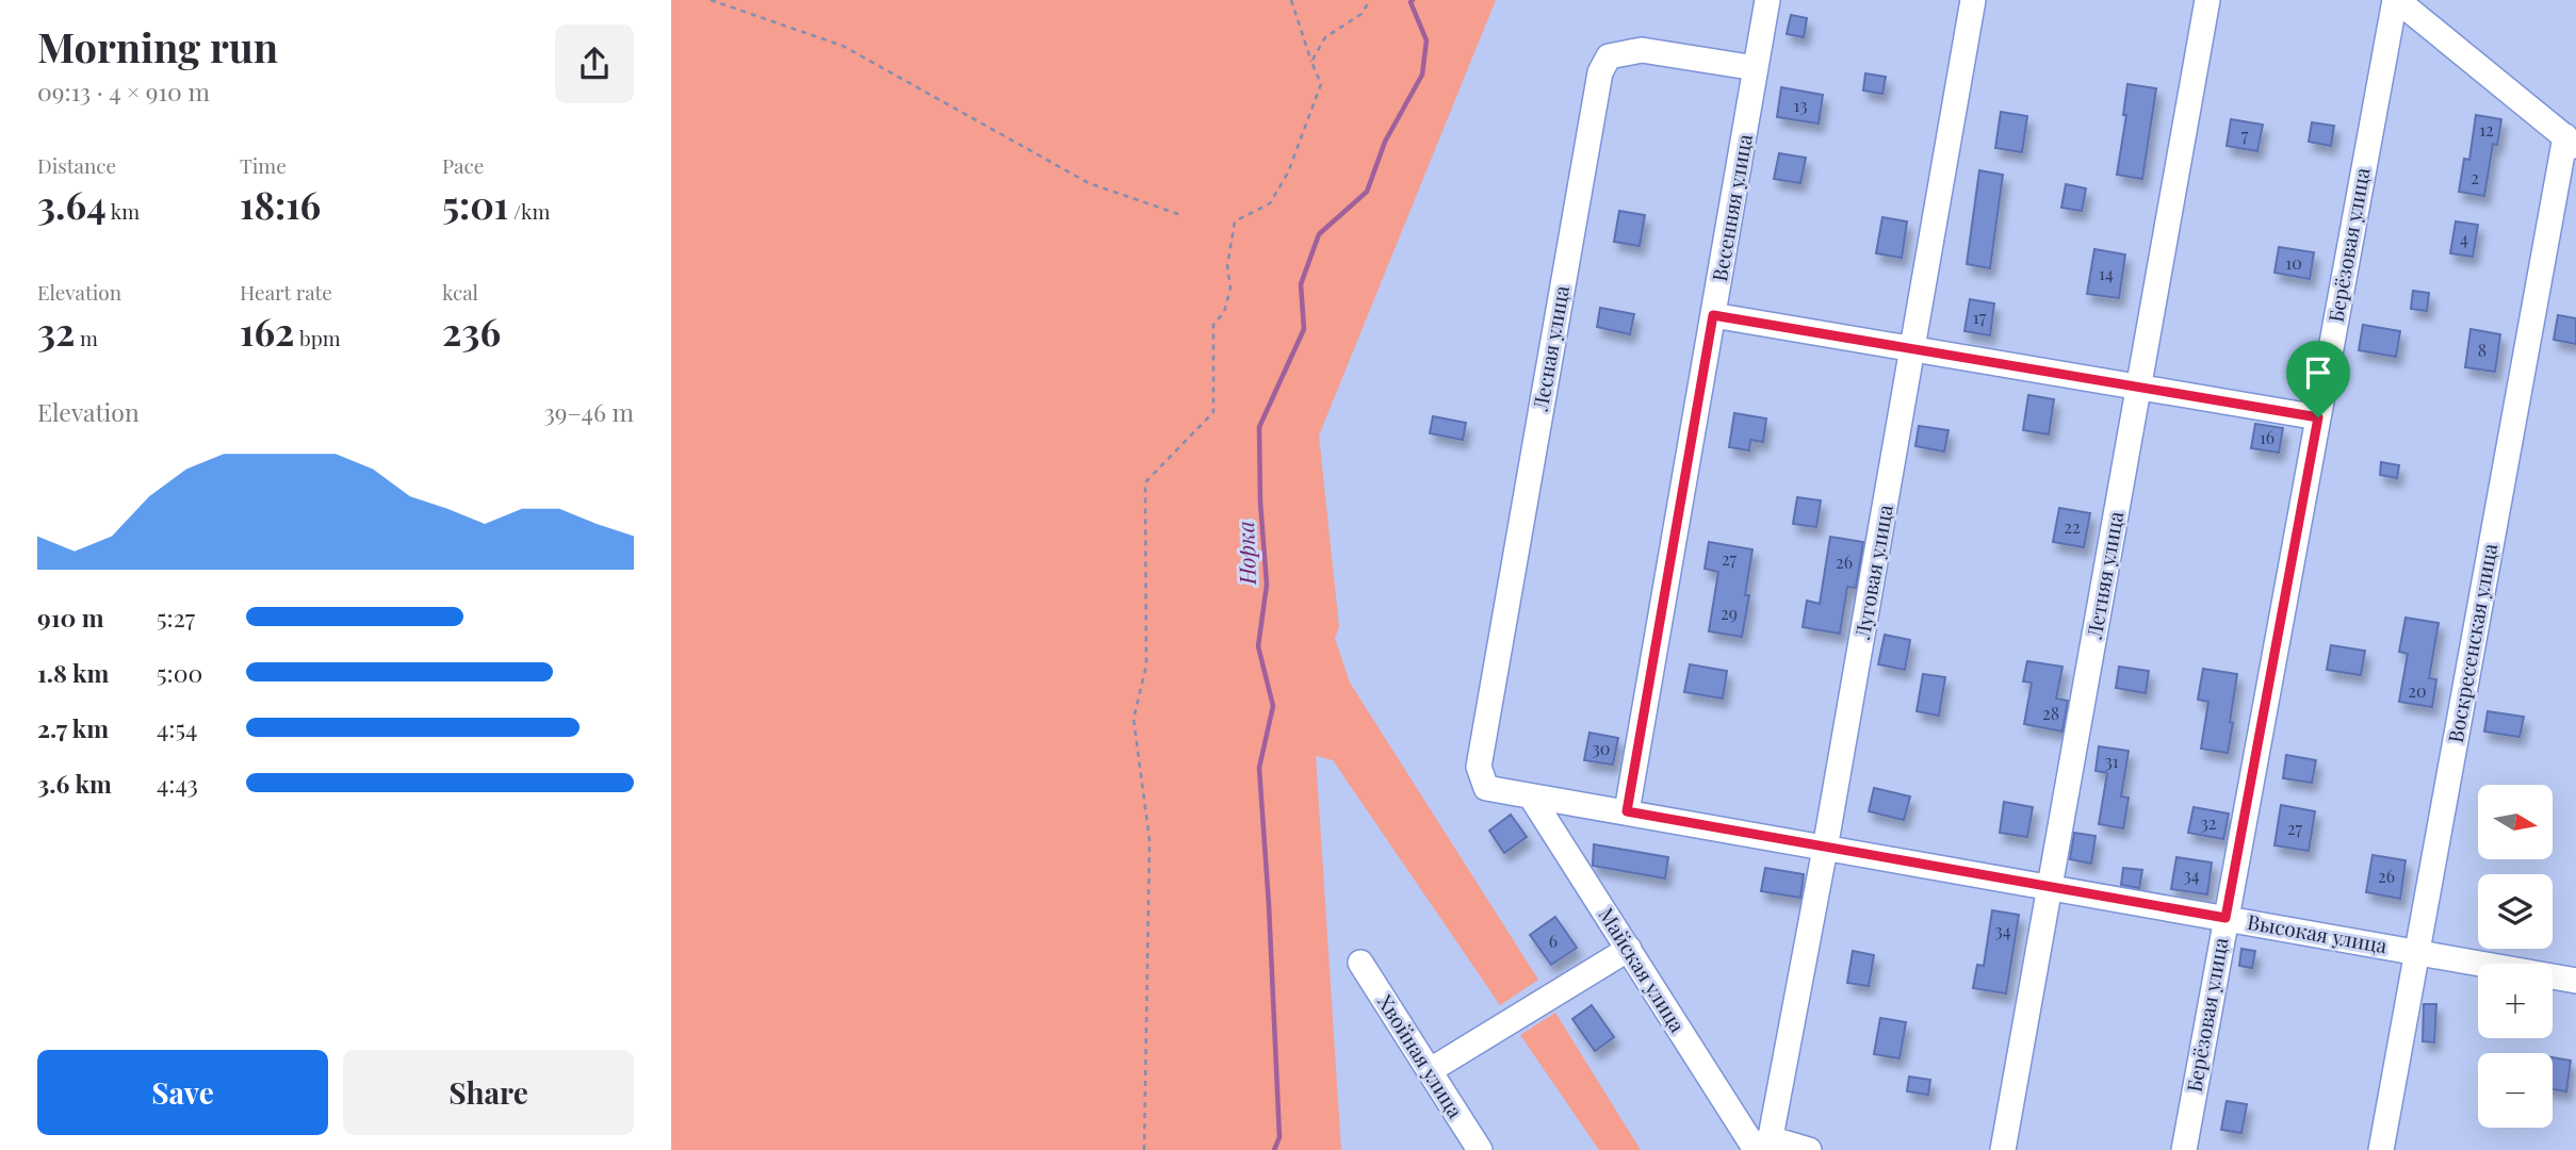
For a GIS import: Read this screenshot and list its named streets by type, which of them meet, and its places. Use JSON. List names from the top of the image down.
{
  "streets": {
    "street": [
      "Весенняя улица",
      "Берёзовая улица",
      "Лесная улица",
      "Луговая улица",
      "Летняя улица",
      "Воскресенская улица",
      "Высокая улица",
      "Майская улица",
      "Хвойная улица"
    ]
  },
  "crossings": [
    ["Весенняя улица", "Лесная улица"],
    ["Весенняя улица", "Высокая улица"],
    ["Берёзовая улица", "Высокая улица"],
    ["Лесная улица", "Высокая улица"],
    ["Луговая улица", "Высокая улица"],
    ["Луговая улица", "Майская улица"],
    ["Летняя улица", "Высокая улица"],
    ["Воскресенская улица", "Высокая улица"],
    ["Высокая улица", "Майская улица"]
  ],
  "water": ["Норка"],
  "house_numbers": [
    "13",
    "12",
    "7",
    "2",
    "4",
    "10",
    "14",
    "17",
    "8",
    "16",
    "22",
    "27",
    "26",
    "29",
    "20",
    "28",
    "30",
    "31",
    "32",
    "27",
    "34",
    "26",
    "34",
    "6"
  ],
  "north": "right",
  "page": {
    "heading": ["Morning run", "09:13 · 4 × 910 m"],
    "stats": [
      ["Distance", "3.64 km"],
      ["Time", "18:16"],
      ["Pace", "5:01 /km"],
      ["Elevation", "32 m"],
      ["Heart rate", "162 bpm"],
      ["kcal", "236"]
    ],
    "chart": ["Elevation", "39–46 m"],
    "list": [
      {
        "name": "910 m",
        "note": "5:27"
      },
      {
        "name": "1.8 km",
        "note": "5:00"
      },
      {
        "name": "2.7 km",
        "note": "4:54"
      },
      {
        "name": "3.6 km",
        "note": "4:43"
      }
    ],
    "map_buttons": ["+", "−"],
    "buttons": ["Save", "Share"]
  }
}
